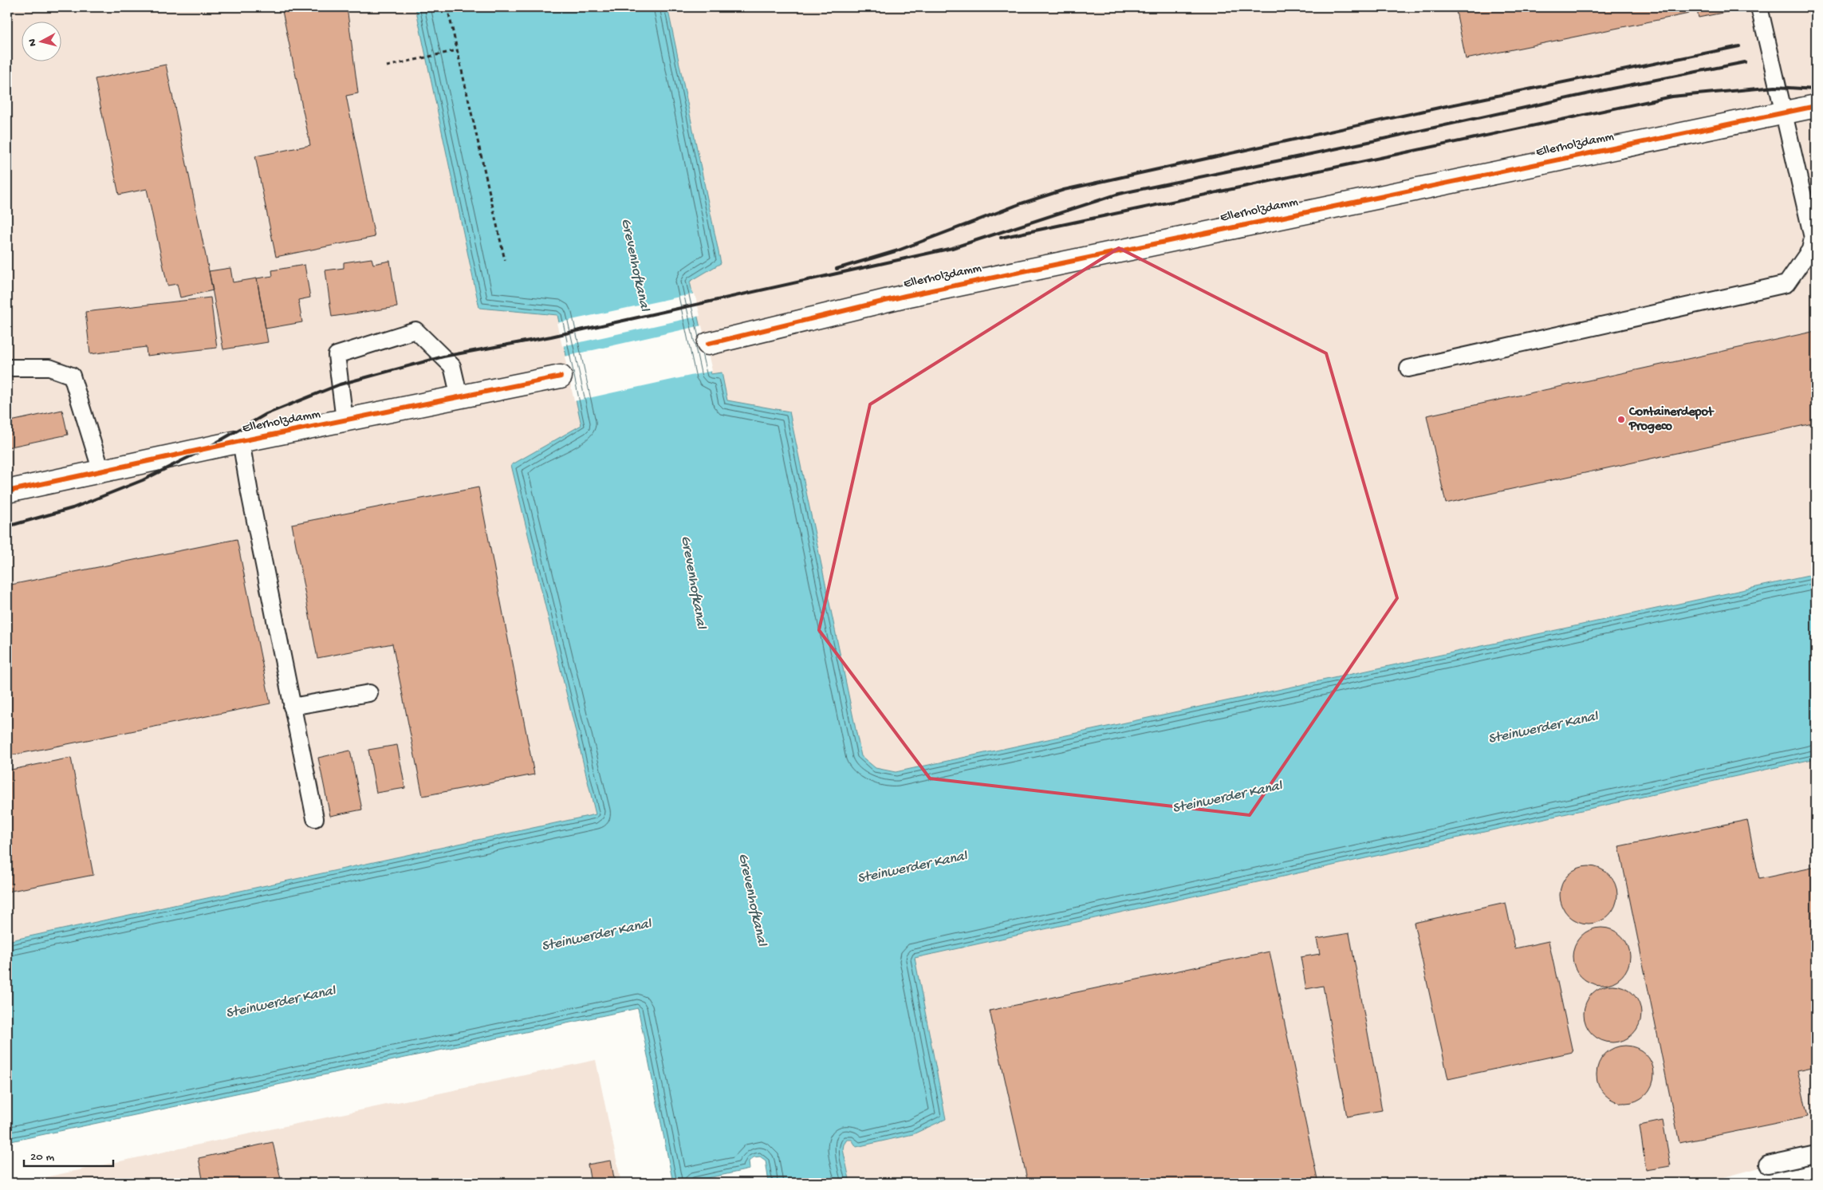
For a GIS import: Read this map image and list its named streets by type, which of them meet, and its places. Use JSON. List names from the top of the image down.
{
  "streets": {
    "street": ["Ellerholzdamm"]
  },
  "water": ["Grevenhofkanal", "Steinwerder Kanal"],
  "places": ["Containerdepot Progeco"],
  "scale_bar": "20 m",
  "north": "left"
}
